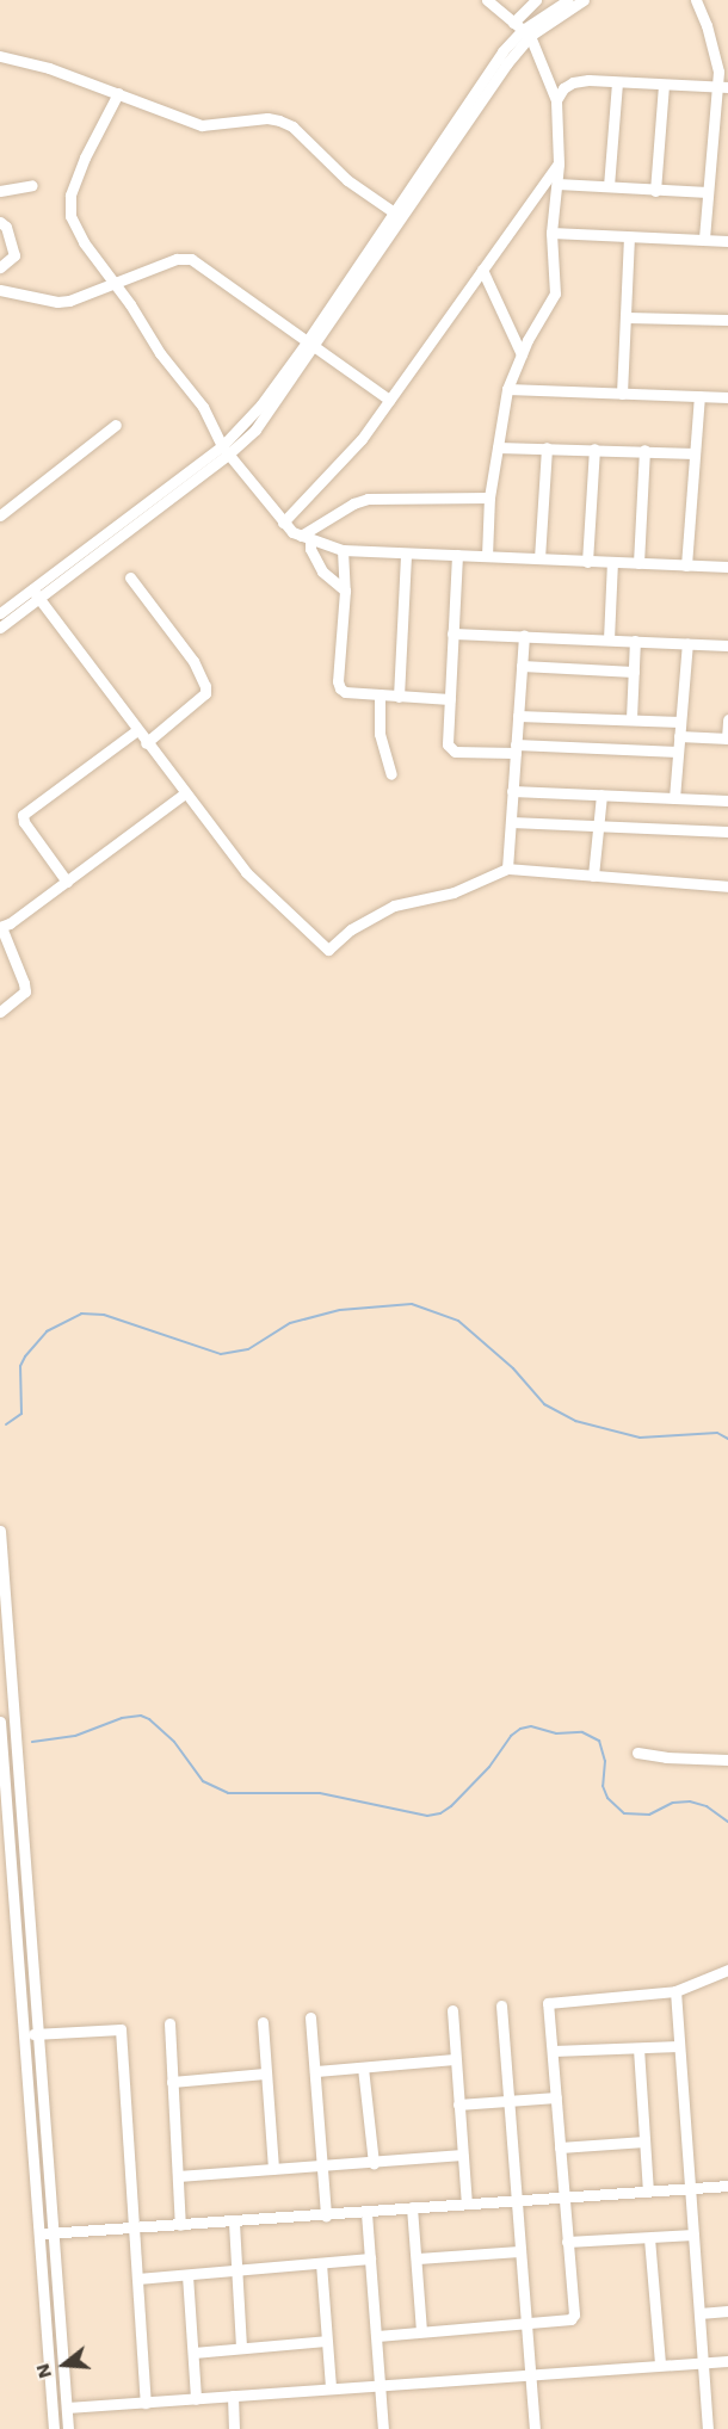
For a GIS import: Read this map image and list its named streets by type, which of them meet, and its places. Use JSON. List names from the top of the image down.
{
  "north": "left"
}
